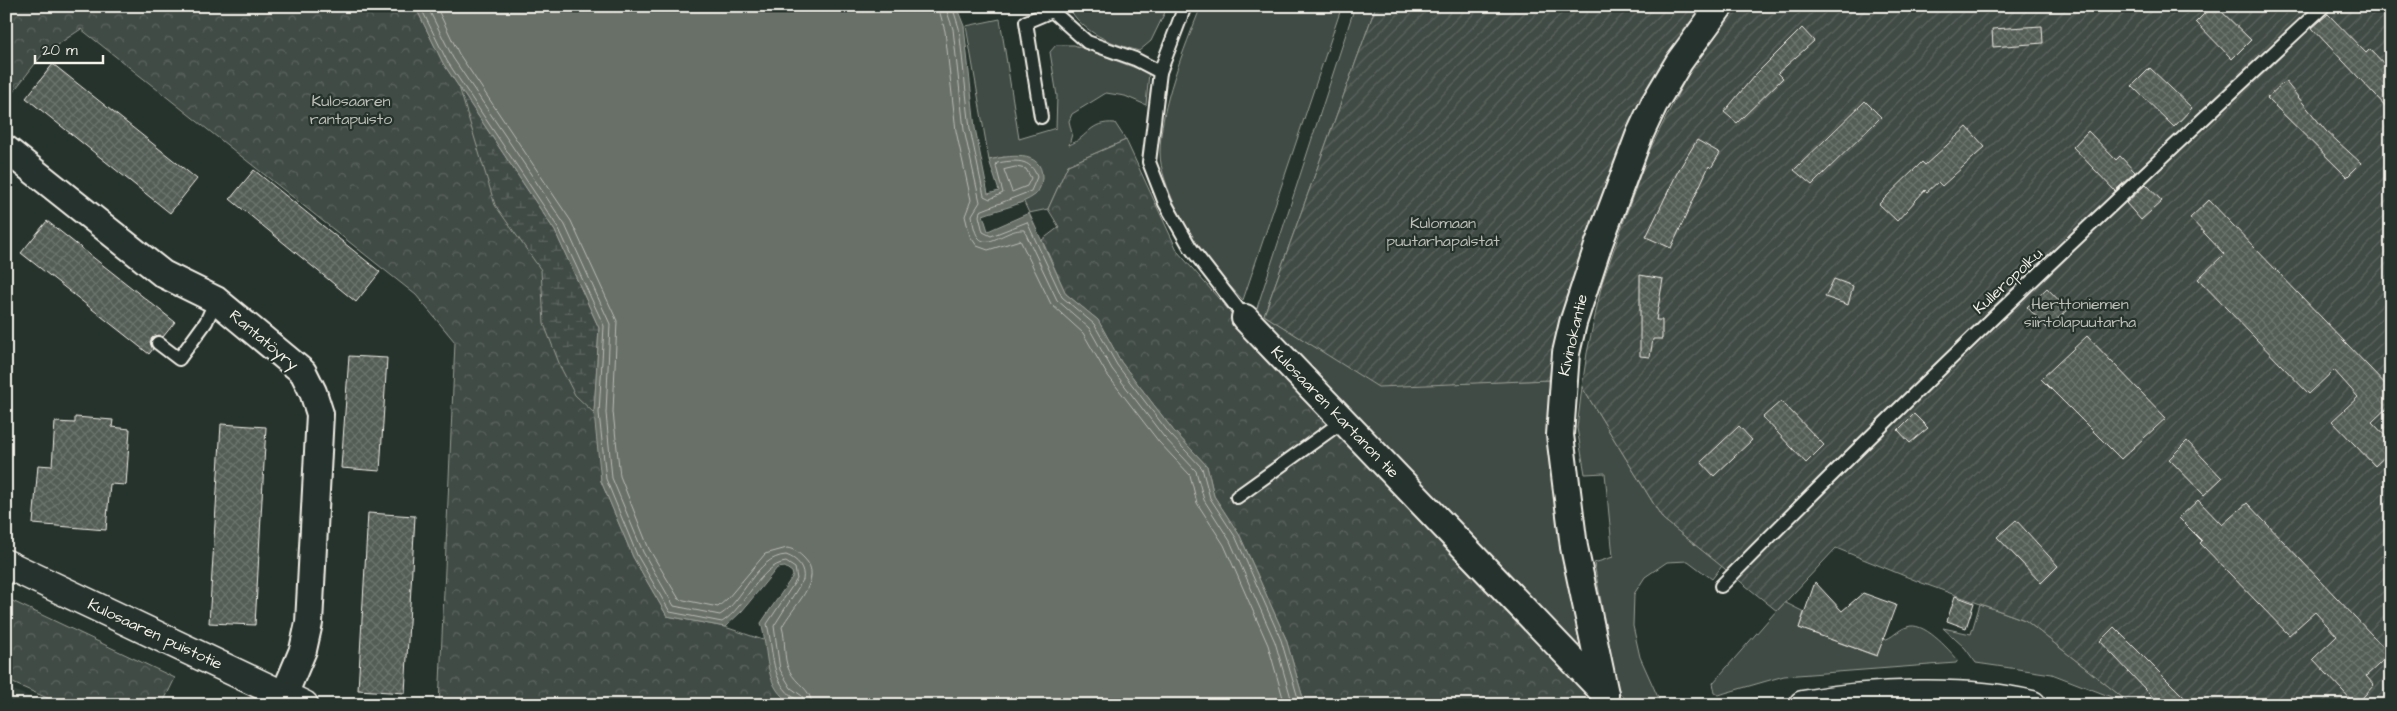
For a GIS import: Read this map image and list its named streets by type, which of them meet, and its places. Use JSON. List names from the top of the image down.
{
  "streets": {
    "street": [
      "Kivinokantie",
      "Rantatöyry",
      "Kulosaaren kartanon tie",
      "Kulosaaren puistotie"
    ],
    "lane": ["Kulleropolku"]
  },
  "crossings": [
    ["Kivinokantie", "Kulosaaren kartanon tie"],
    ["Rantatöyry", "Kulosaaren puistotie"]
  ],
  "parks": ["Kulosaaren rantapuisto", "Kulomaan puutarhapalstat", "Herttoniemen siirtolapuutarha"],
  "scale_bar": "20 m"
}
